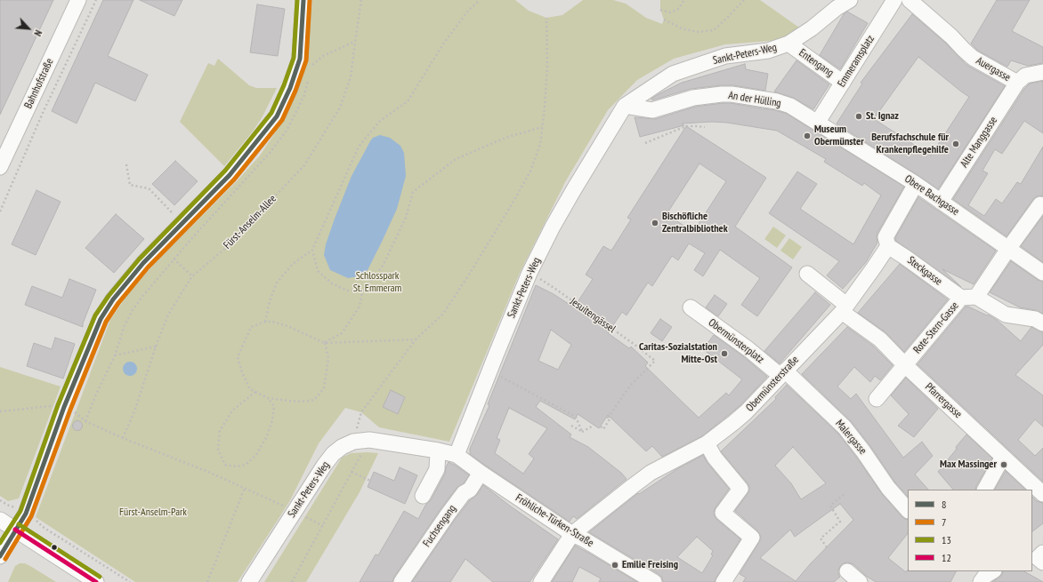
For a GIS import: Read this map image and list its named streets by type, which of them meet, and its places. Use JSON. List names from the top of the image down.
{
  "streets": {
    "street": [
      "Sankt-Peters-Weg",
      "Emmeramsplatz",
      "Entengang",
      "Auergasse",
      "Bahnhofstraße",
      "An der Hülling",
      "Alte Manggasse",
      "Obere Bachgasse",
      "Steckgasse",
      "Rote-Stern-Gasse",
      "Obermünsterplatz",
      "Obermünsterstraße",
      "Pfarrergasse",
      "Malergasse",
      "Fröhliche-Türken-Straße",
      "Fuchsengang"
    ],
    "path": ["Fürst-Anselm-Allee", "Jesuitengässel"]
  },
  "crossings": [
    ["Sankt-Peters-Weg", "Entengang"],
    ["Sankt-Peters-Weg", "An der Hülling"],
    ["Sankt-Peters-Weg", "Jesuitengässel"],
    ["Sankt-Peters-Weg", "Fröhliche-Türken-Straße"],
    ["Emmeramsplatz", "Entengang"],
    ["Emmeramsplatz", "An der Hülling"],
    ["Emmeramsplatz", "Obere Bachgasse"],
    ["Auergasse", "Alte Manggasse"],
    ["An der Hülling", "Obere Bachgasse"],
    ["Alte Manggasse", "Obere Bachgasse"],
    ["Obere Bachgasse", "Obermünsterstraße"],
    ["Steckgasse", "Rote-Stern-Gasse"],
    ["Steckgasse", "Obermünsterstraße"],
    ["Rote-Stern-Gasse", "Pfarrergasse"],
    ["Obermünsterplatz", "Obermünsterstraße"],
    ["Obermünsterplatz", "Malergasse"],
    ["Obermünsterstraße", "Pfarrergasse"],
    ["Obermünsterstraße", "Malergasse"],
    ["Obermünsterstraße", "Fröhliche-Türken-Straße"],
    ["Fröhliche-Türken-Straße", "Fuchsengang"]
  ],
  "parks": ["Schlosspark St. Emmeram", "Fürst-Anselm-Park"],
  "places": [
    "St. Ignaz",
    "Museum Obermünster",
    "Berufsfachschule für Krankenpflegehilfe",
    "Bischöfliche Zentralbibliothek",
    "Caritas-Sozialstation Mitte-Ost",
    "Max Massinger",
    "Emilie Freising"
  ],
  "lines": [
    "transit line 8",
    "transit line 7",
    "transit line 13",
    "transit line 12"
  ],
  "legend": [
    "8",
    "7",
    "13",
    "12"
  ],
  "north": "bottom right"
}
